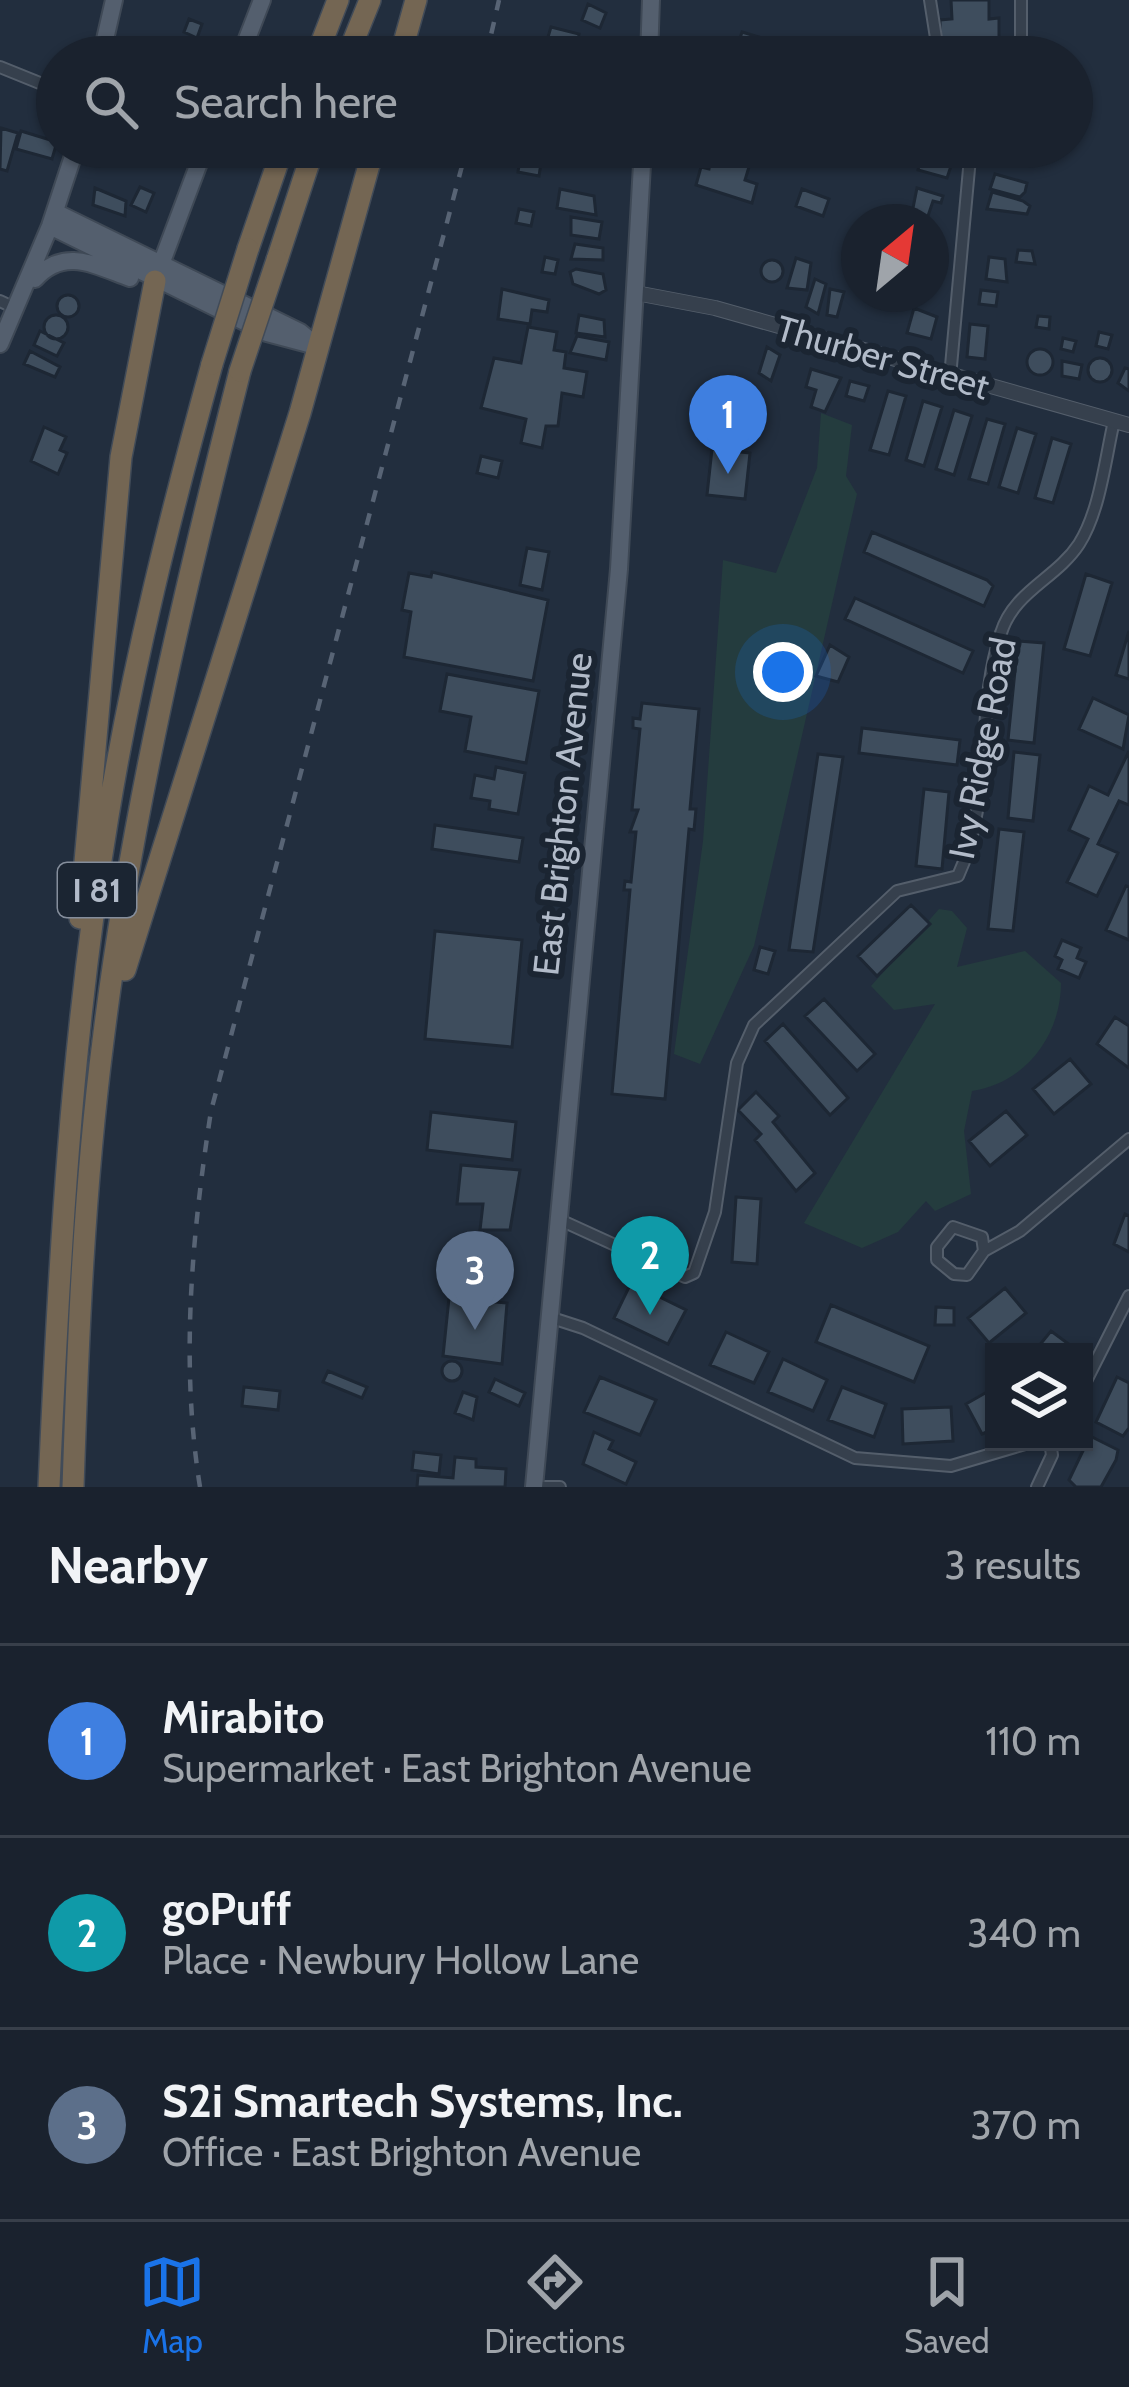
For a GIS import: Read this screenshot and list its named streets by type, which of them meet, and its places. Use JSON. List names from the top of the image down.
{
  "streets": {
    "highway": ["I 81"],
    "main road": ["East Brighton Avenue"],
    "street": ["Thurber Street", "Ivy Ridge Road"]
  },
  "crossings": [
    ["Thurber Street", "Ivy Ridge Road"],
    ["Thurber Street", "East Brighton Avenue"],
    ["Ivy Ridge Road", "East Brighton Avenue"]
  ],
  "north": "top right",
  "page": {
    "search": "Search here",
    "pins": ["1", "2", "3"],
    "heading": ["Nearby", "3 results"],
    "list": [
      {
        "mark": "1",
        "name": "Mirabito",
        "note": "Supermarket · East Brighton Avenue",
        "value": "110 m"
      },
      {
        "mark": "2",
        "name": "goPuff",
        "note": "Place · Newbury Hollow Lane",
        "value": "340 m"
      },
      {
        "mark": "3",
        "name": "S2i Smartech Systems, Inc.",
        "note": "Office · East Brighton Avenue",
        "value": "370 m"
      }
    ],
    "nav": ["Map", "Directions", "Saved"]
  }
}
